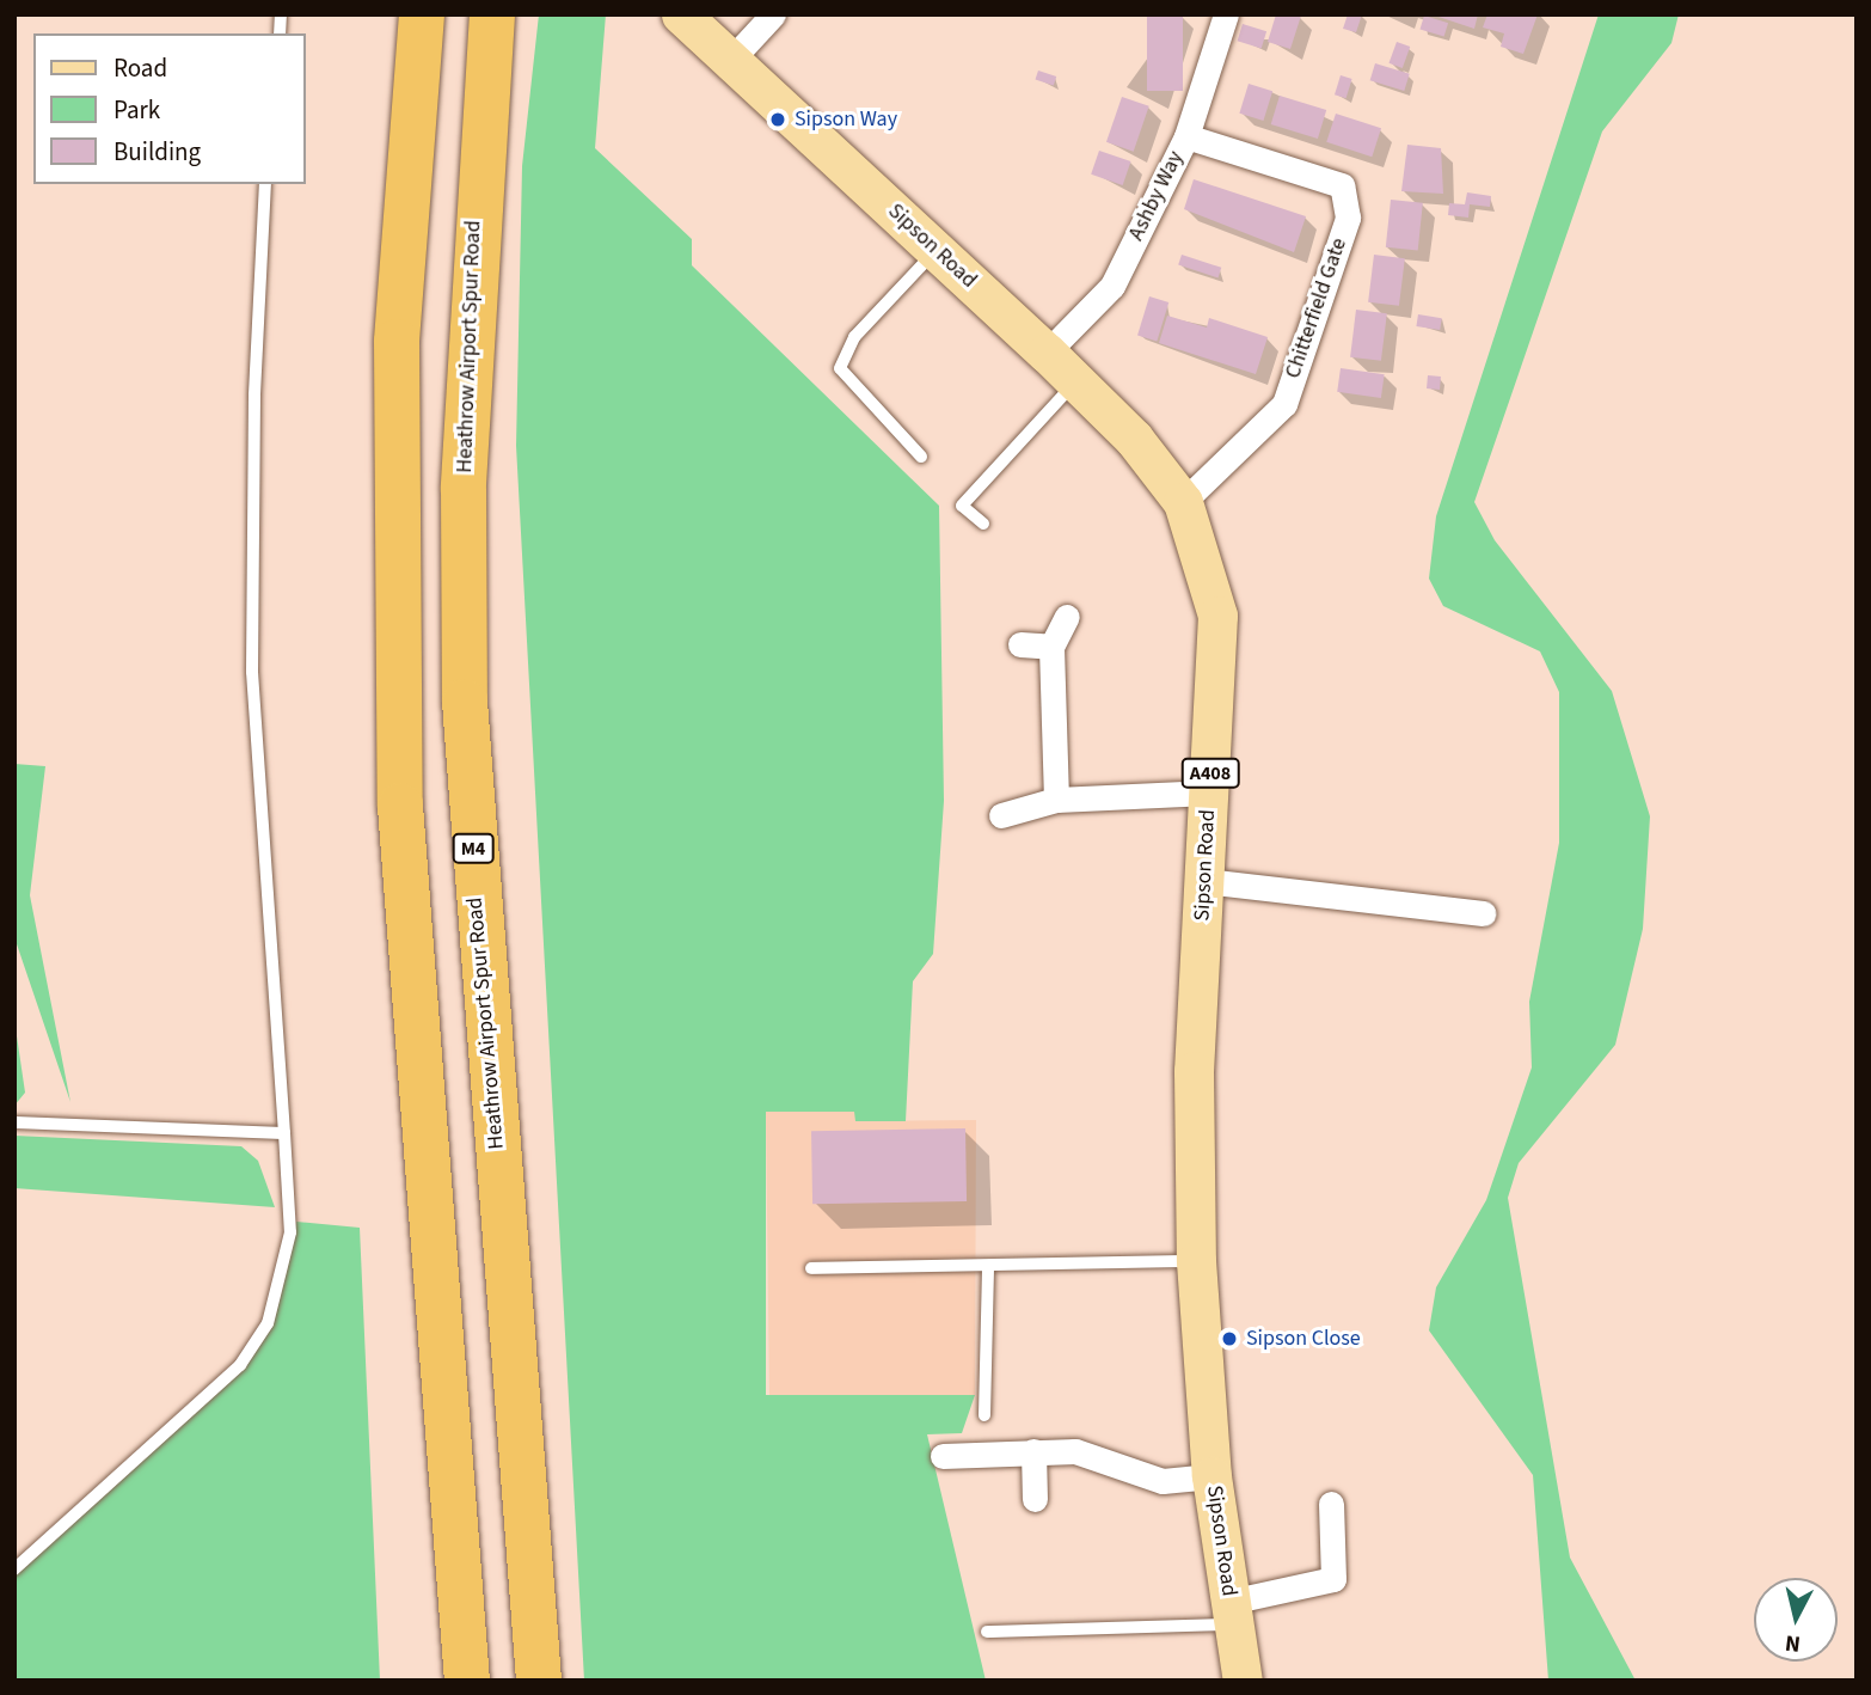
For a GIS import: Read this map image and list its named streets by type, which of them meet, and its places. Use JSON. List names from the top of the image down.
{
  "streets": {
    "highway": ["Heathrow Airport Spur Road", "M4"],
    "main road": ["Sipson Road", "A408"],
    "street": ["Ashby Way", "Chitterfield Gate"]
  },
  "crossings": [
    ["Ashby Way", "Sipson Road"],
    ["Ashby Way", "Chitterfield Gate"],
    ["Sipson Road", "Chitterfield Gate"]
  ],
  "places": ["Sipson Way", "Sipson Close"],
  "legend": ["Road", "Park", "Building"],
  "north": "bottom"
}
